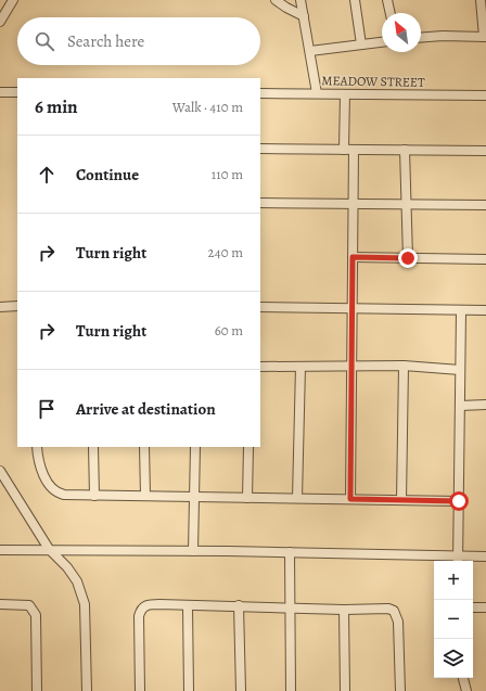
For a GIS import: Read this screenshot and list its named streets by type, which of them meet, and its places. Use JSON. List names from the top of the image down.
{
  "streets": {
    "street": ["MEADOW STREET"]
  },
  "north": "top left",
  "page": {
    "search": "Search here",
    "heading": ["6 min", "Walk · 410 m"],
    "list": [
      ["Continue", "110 m"],
      ["Turn right", "240 m"],
      ["Turn right", "60 m"],
      "Arrive at destination"
    ],
    "map_buttons": ["+", "−"]
  }
}
